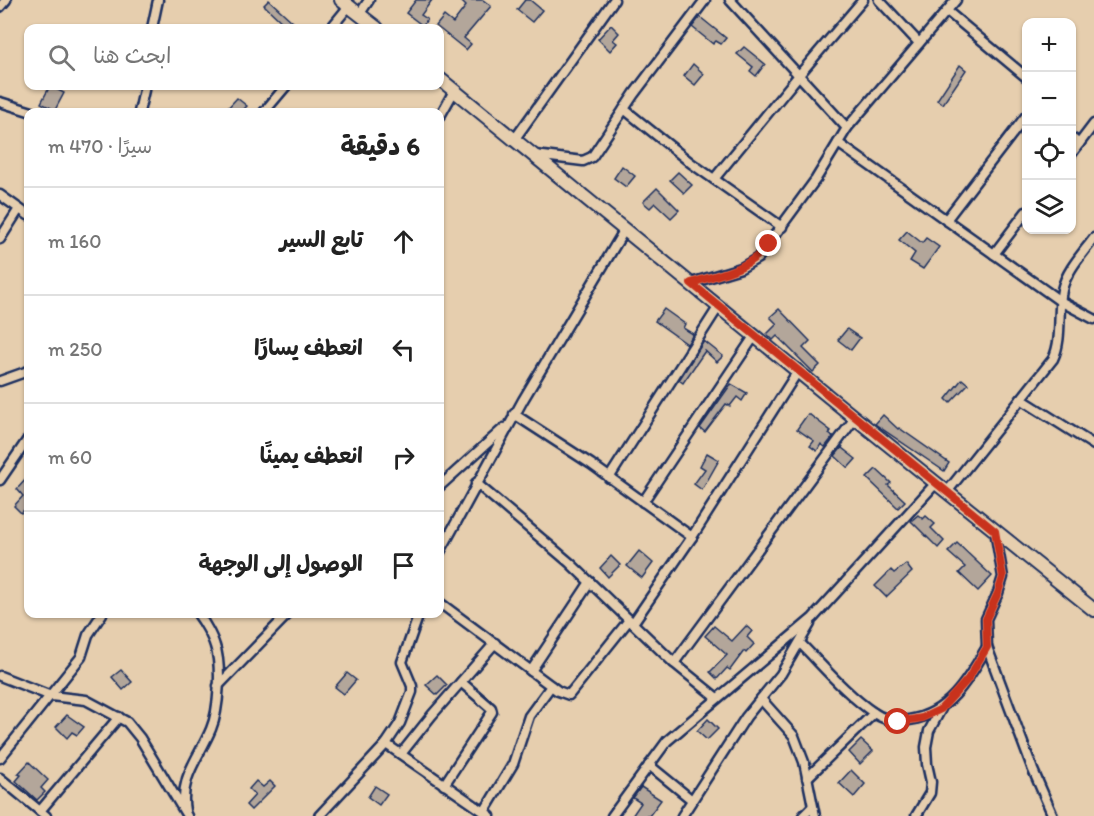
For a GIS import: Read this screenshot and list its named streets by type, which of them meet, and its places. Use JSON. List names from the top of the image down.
{
  "page": {
    "map_buttons": ["+", "−"],
    "search": "ابحث هنا",
    "heading": ["6 دقيقة", "سيرًا · 470 m"],
    "list": [
      ["تابع السير", "160 m"],
      ["انعطف يسارًا", "250 m"],
      ["انعطف يمينًا", "60 m"],
      "الوصول إلى الوجهة"
    ]
  }
}
